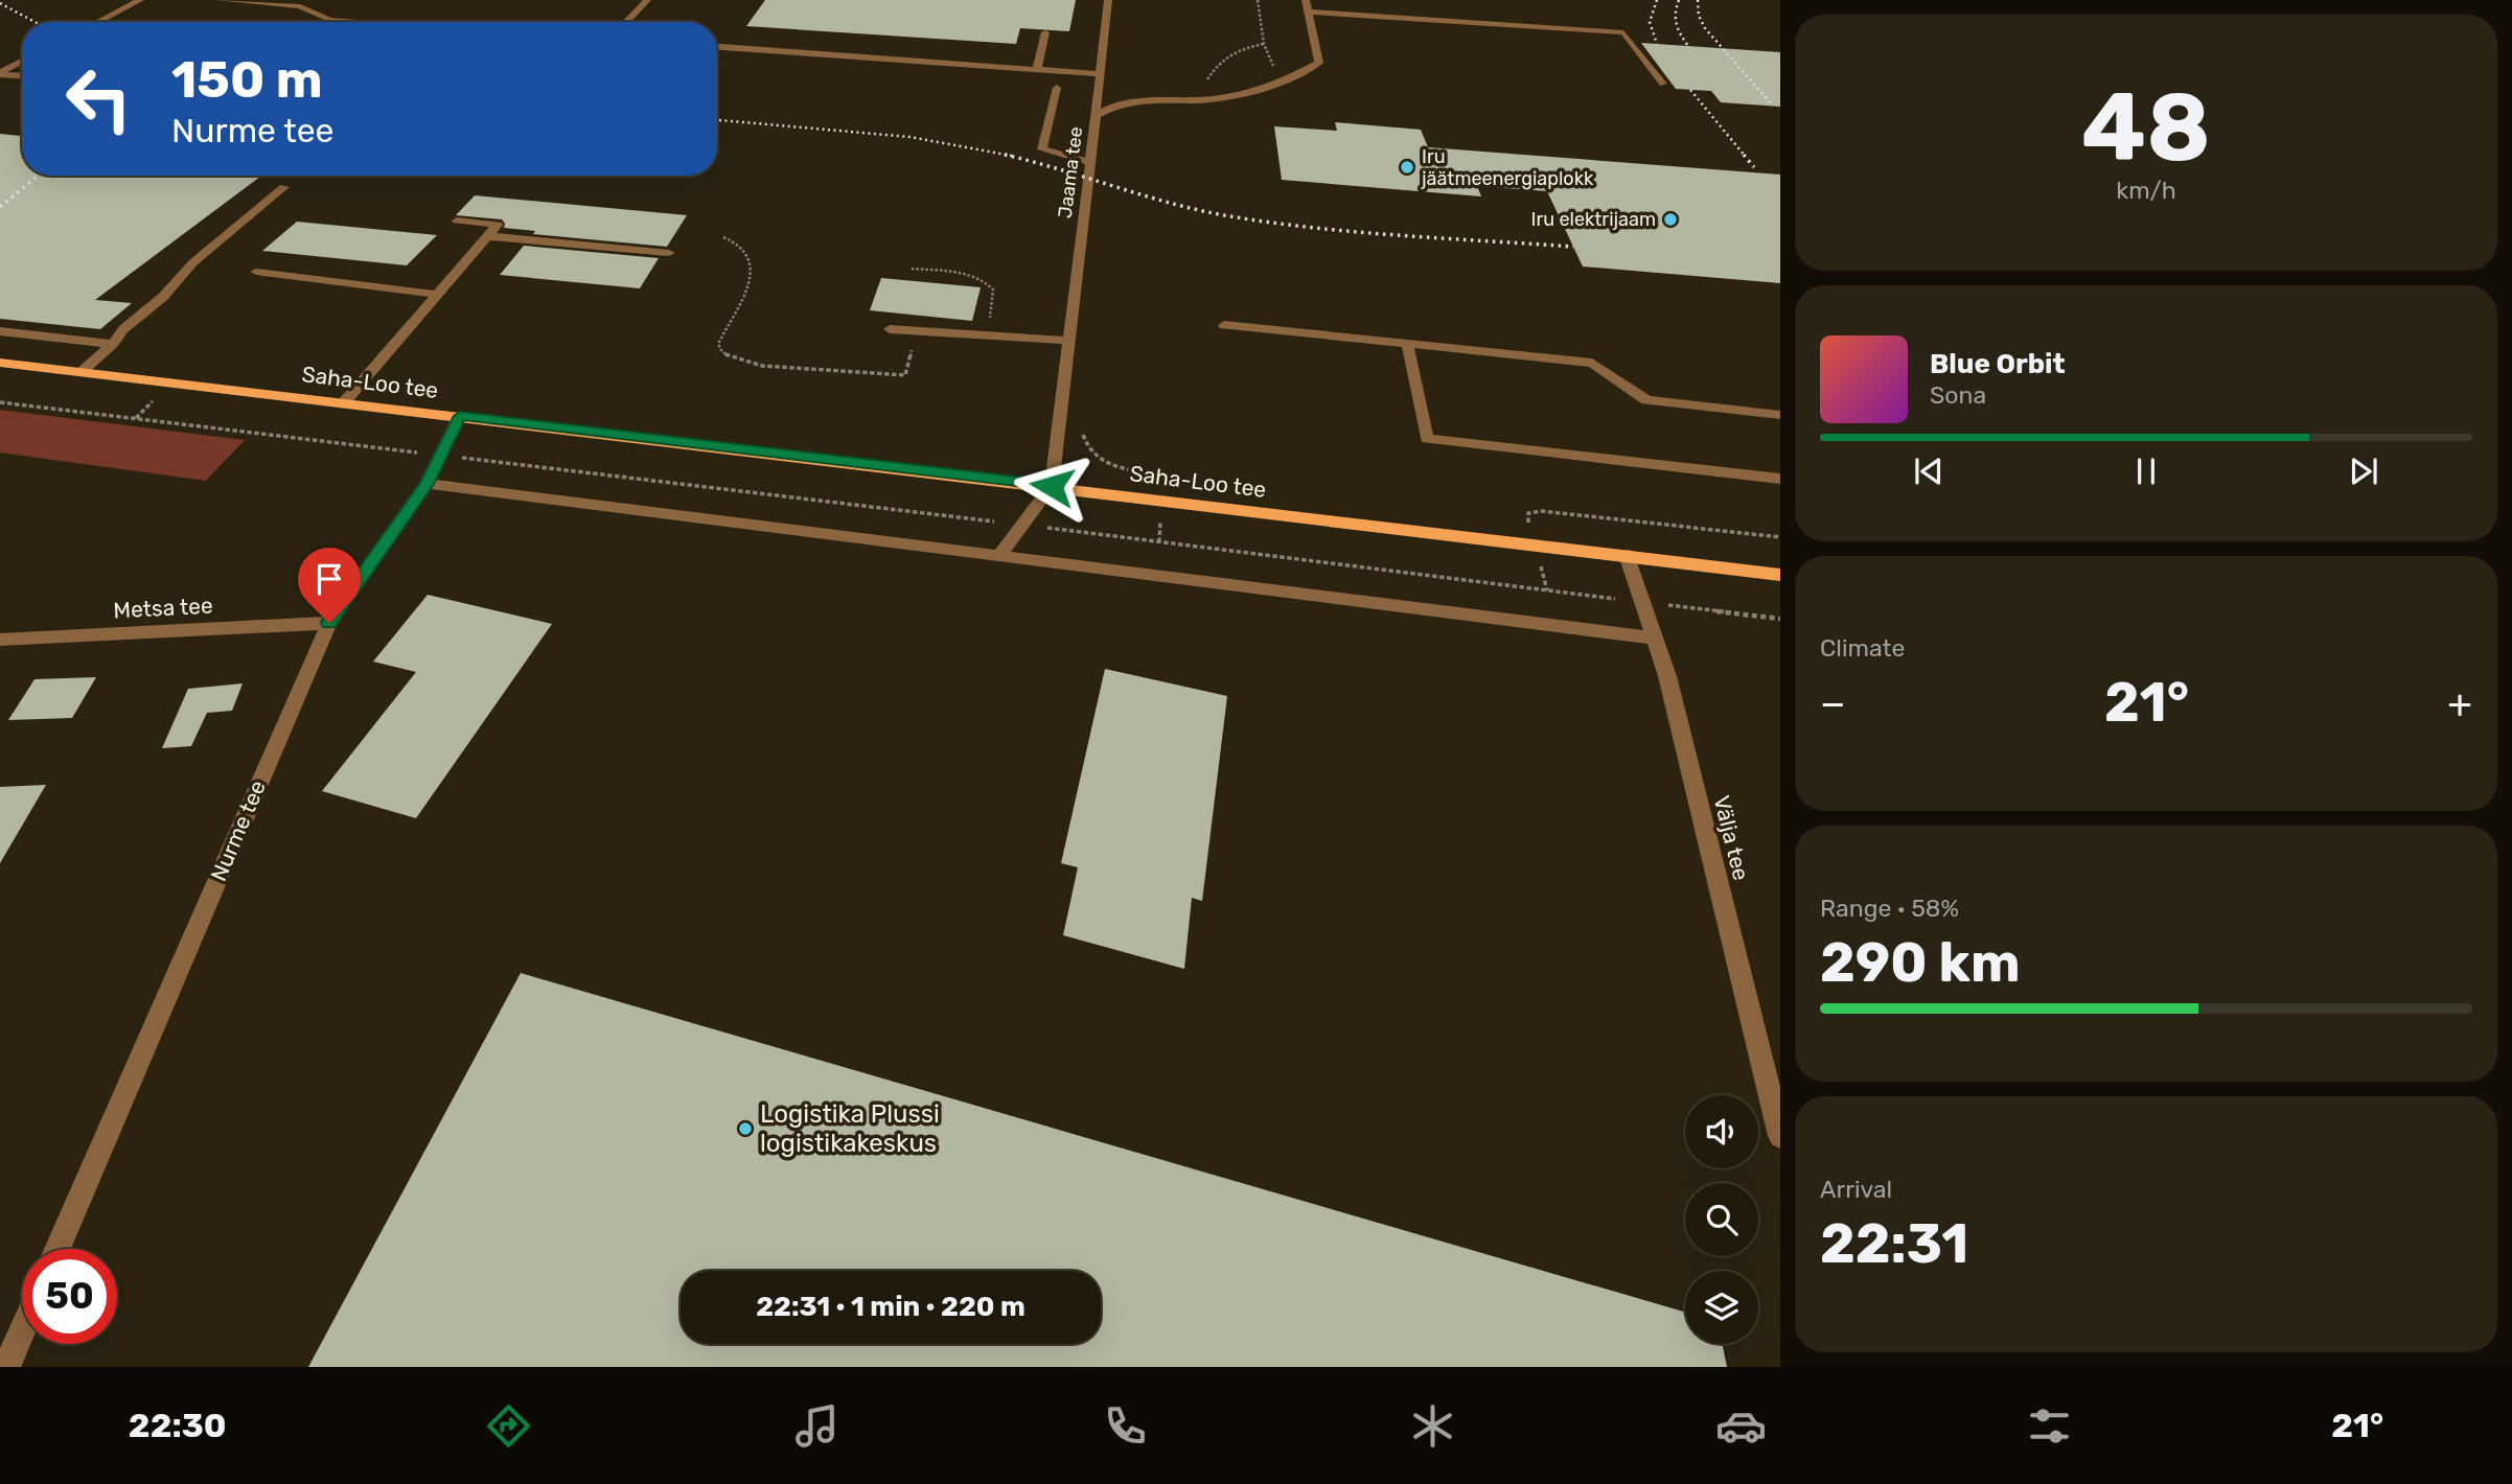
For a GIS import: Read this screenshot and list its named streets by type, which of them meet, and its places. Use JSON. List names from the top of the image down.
{
  "streets": {
    "main road": ["Saha-Loo tee"],
    "street": [
      "Jaama tee",
      "Metsa tee",
      "Nurme tee",
      "Välja tee"
    ]
  },
  "crossings": [
    ["Jaama tee", "Saha-Loo tee"],
    ["Saha-Loo tee", "Nurme tee"],
    ["Saha-Loo tee", "Välja tee"],
    ["Metsa tee", "Nurme tee"]
  ],
  "places": ["Iru jäätmeenergiaplokk", "Iru elektrijaam", "Logistika Plussi logistikakeskus"],
  "page": {
    "tile": [
      ["48", "km/h"],
      "Climate",
      ["Range · 58%", "290 km"],
      ["Arrival", "22:31"]
    ],
    "turn": ["150 m", "Nurme tee"],
    "song": ["Blue Orbit", "Sona"],
    "heat": ["−", "21°", "+"],
    "limit": "50",
    "trip": "22:31 · 1 min · 220 m",
    "tabs": ["22:30", "21°"]
  }
}
